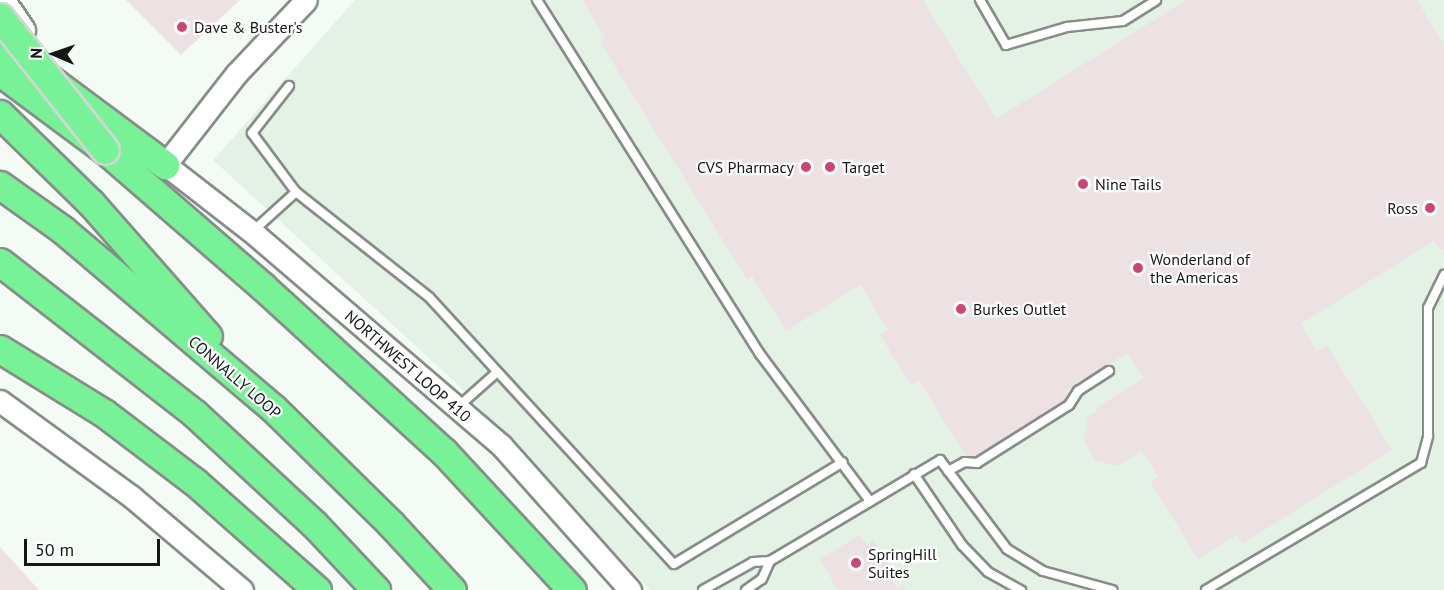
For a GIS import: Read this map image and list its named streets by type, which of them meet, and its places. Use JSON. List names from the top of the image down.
{
  "streets": {
    "highway": ["CONNALLY LOOP"],
    "main road": ["NORTHWEST LOOP 410"]
  },
  "places": [
    "Dave & Buster's",
    "CVS Pharmacy",
    "Target",
    "Nine Tails",
    "Ross",
    "Wonderland of the Americas",
    "Burkes Outlet",
    "SpringHill Suites"
  ],
  "scale_bar": "50 m",
  "north": "left"
}
